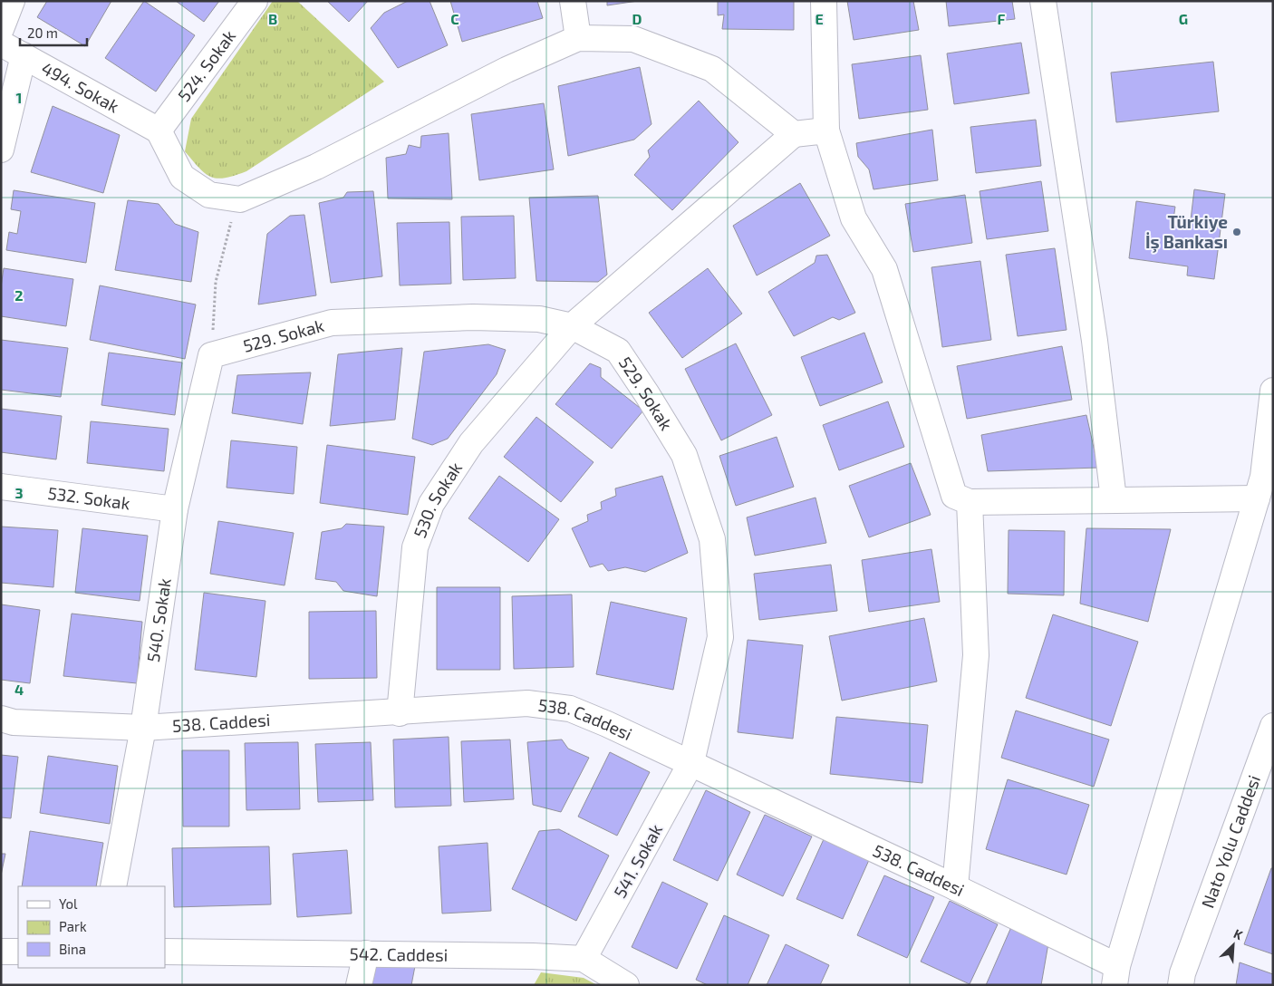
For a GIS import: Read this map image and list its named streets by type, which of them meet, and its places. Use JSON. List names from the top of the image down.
{
  "streets": {
    "street": [
      "524. Sokak",
      "494. Sokak",
      "529. Sokak",
      "532. Sokak",
      "530. Sokak",
      "540. Sokak",
      "538. Caddesi",
      "Nato Yolu Caddesi",
      "541. Sokak",
      "542. Caddesi"
    ]
  },
  "crossings": [
    ["524. Sokak", "494. Sokak"],
    ["529. Sokak", "530. Sokak"],
    ["529. Sokak", "540. Sokak"],
    ["529. Sokak", "538. Caddesi"],
    ["529. Sokak", "541. Sokak"],
    ["532. Sokak", "540. Sokak"],
    ["530. Sokak", "538. Caddesi"],
    ["540. Sokak", "538. Caddesi"],
    ["538. Caddesi", "541. Sokak"],
    ["541. Sokak", "542. Caddesi"]
  ],
  "places": ["Türkiye İş Bankası"],
  "legend": ["Yol", "Park", "Bina"],
  "scale_bar": "20 m",
  "north": "top right",
  "grid": {
    "columns": [
      "B",
      "C",
      "D",
      "E",
      "F",
      "G"
    ],
    "rows": [
      "1",
      "2",
      "3",
      "4"
    ]
  }
}
